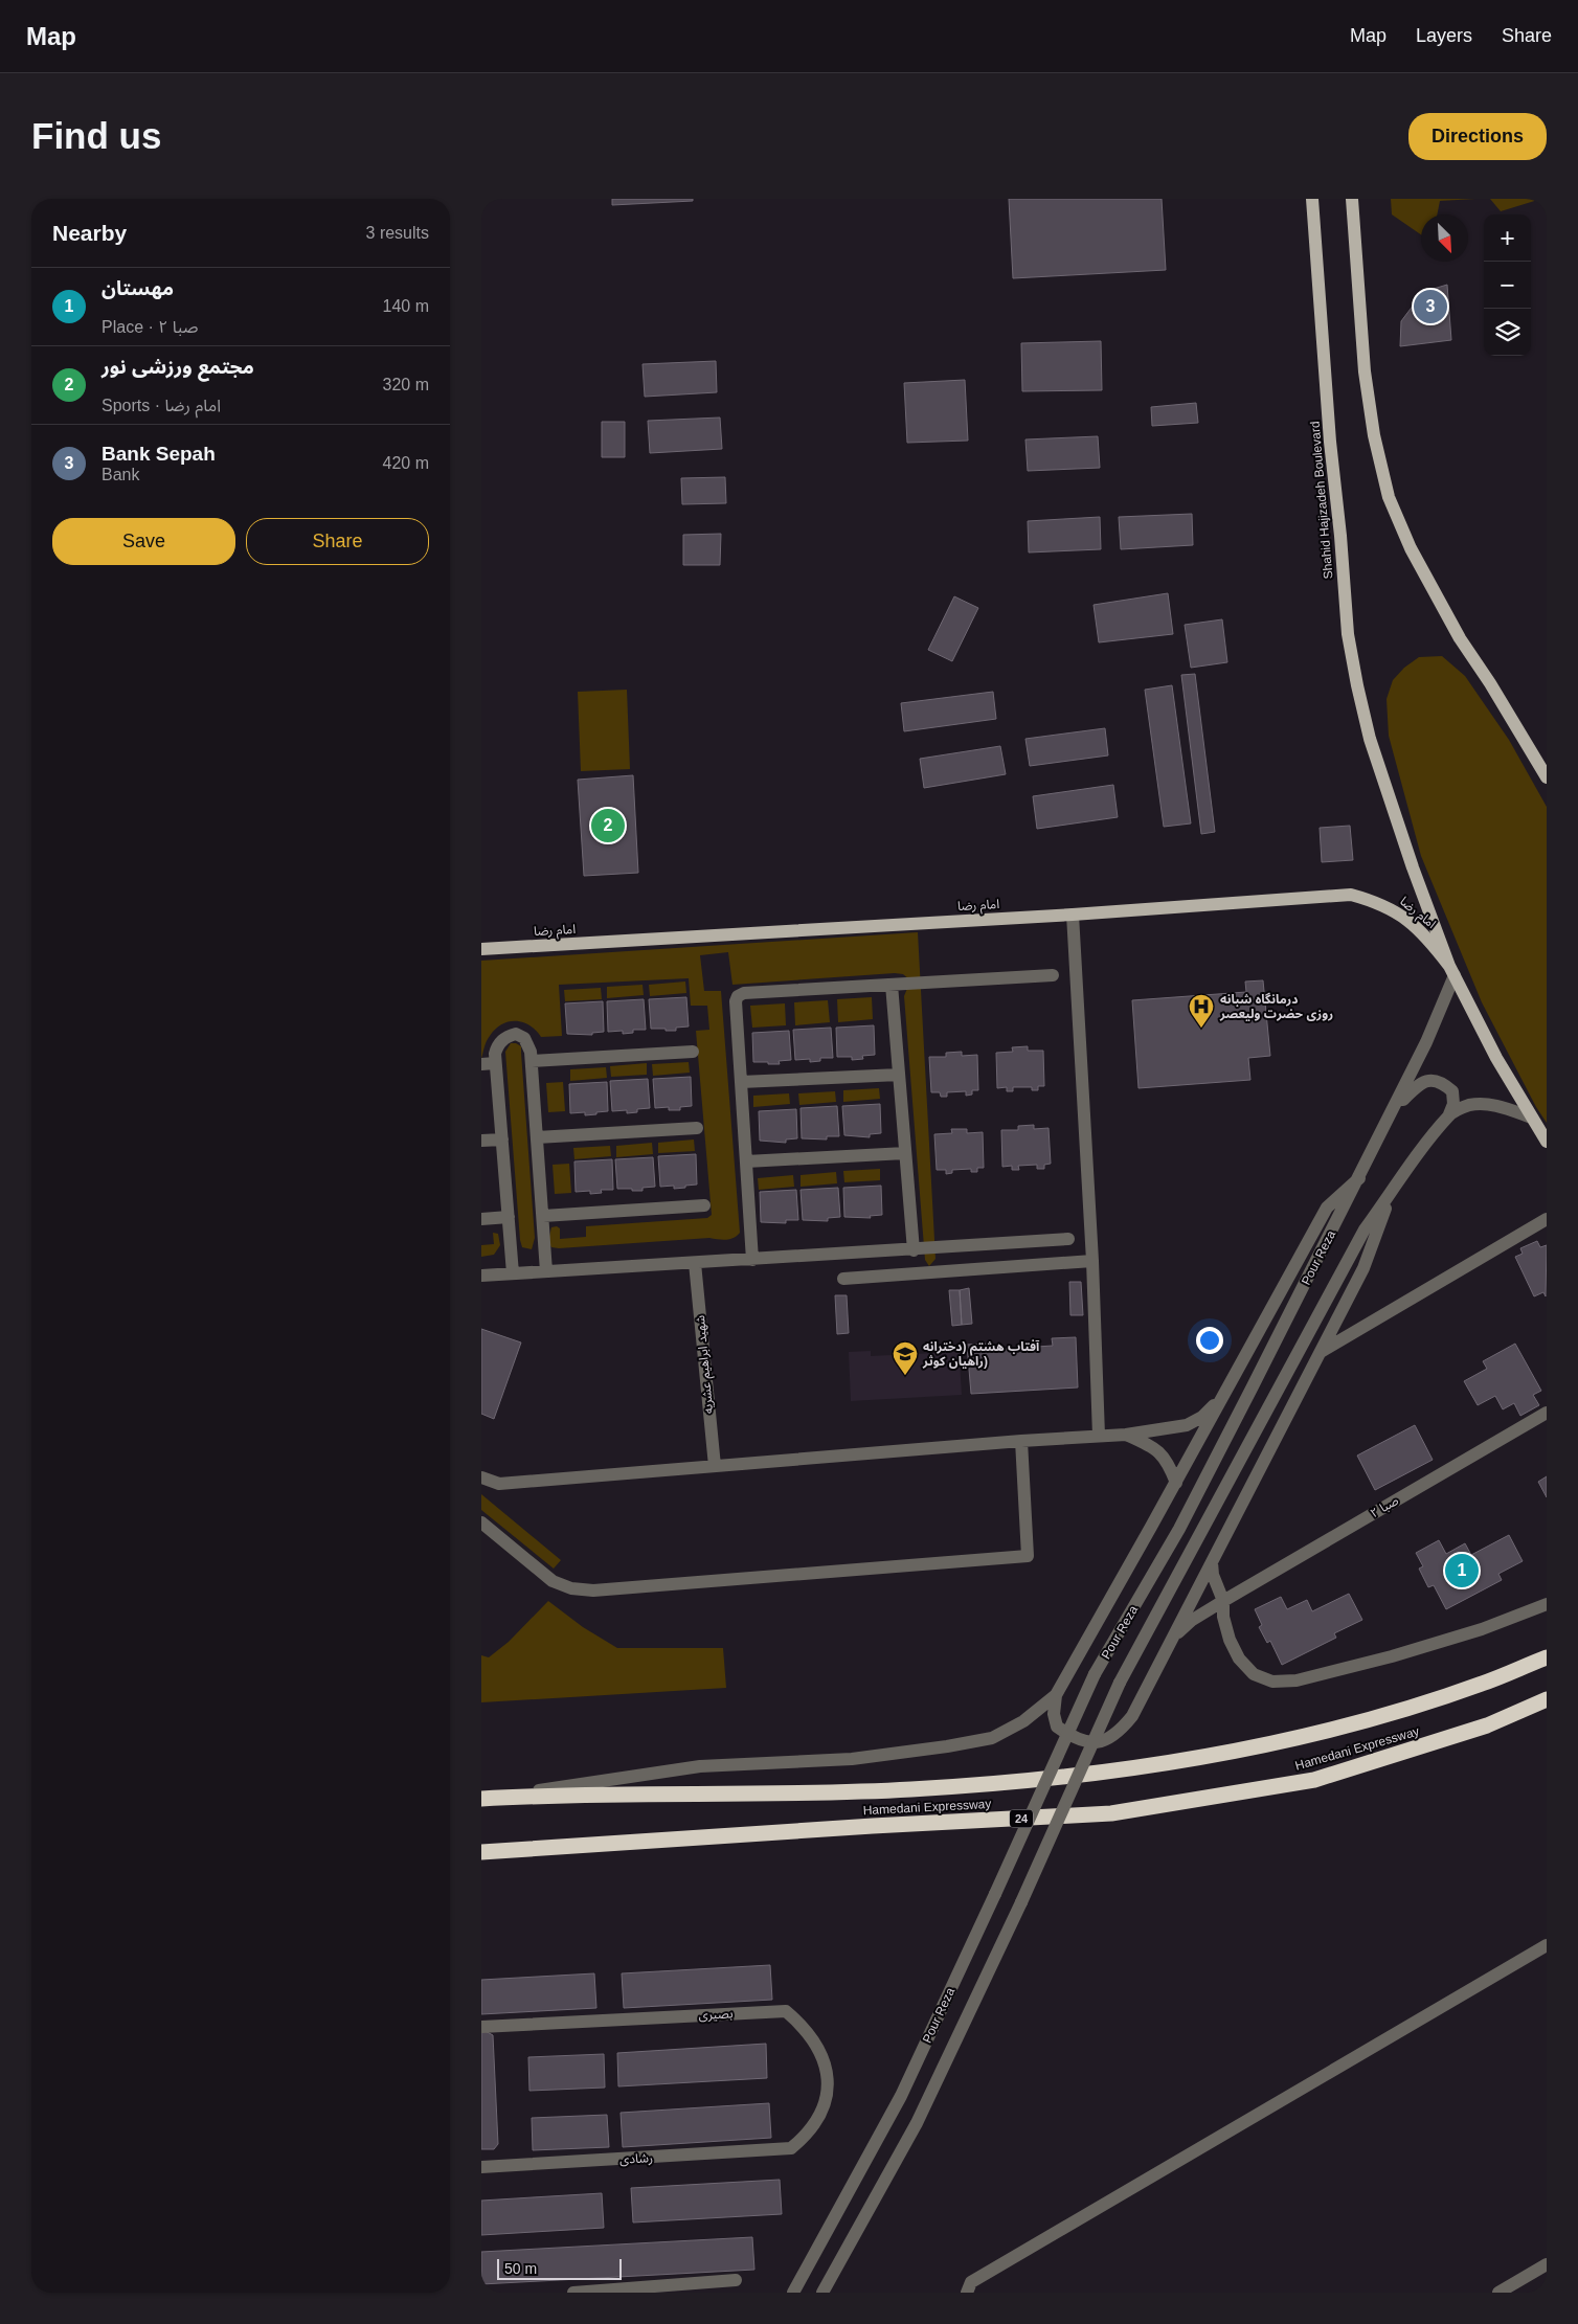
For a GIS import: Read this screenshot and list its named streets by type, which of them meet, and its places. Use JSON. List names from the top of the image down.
{
  "streets": {
    "highway": ["Hamedani Expressway", "24"],
    "main road": ["Shahid Hajizadeh Boulevard", "امام رضا"],
    "street": [
      "Pour Reza",
      "شهید ابراهیم عشریه",
      "صبا ۲",
      "بصیری",
      "رشادی"
    ]
  },
  "crossings": [
    ["Shahid Hajizadeh Boulevard", "امام رضا"],
    ["Shahid Hajizadeh Boulevard", "Pour Reza"],
    ["امام رضا", "Pour Reza"],
    ["بصیری", "رشادی"]
  ],
  "places": {
    "hospital": ["درمانگاه شبانه روزی حضرت ولیعصر"],
    "school or university": ["آفتاب هشتم (دخترانه راهیان کوثر)"]
  },
  "scale_bar": "50 m",
  "north": "bottom right",
  "page": {
    "header": "Map",
    "nav": ["Map", "Layers", "Share"],
    "buttons": [
      "Directions",
      ["Save", "Share"]
    ],
    "title": "Find us",
    "heading": ["Nearby", "3 results"],
    "map_buttons": ["+", "−"],
    "list": [
      {
        "mark": "1",
        "name": "مهستان",
        "note": "Place · صبا ۲",
        "value": "140 m"
      },
      {
        "mark": "2",
        "name": "مجتمع ورزشی نور",
        "note": "Sports · امام رضا",
        "value": "320 m"
      },
      {
        "mark": "3",
        "name": "Bank Sepah",
        "note": "Bank",
        "value": "420 m"
      }
    ],
    "pins": ["3", "2", "1"],
    "scale": "50 m"
  }
}
